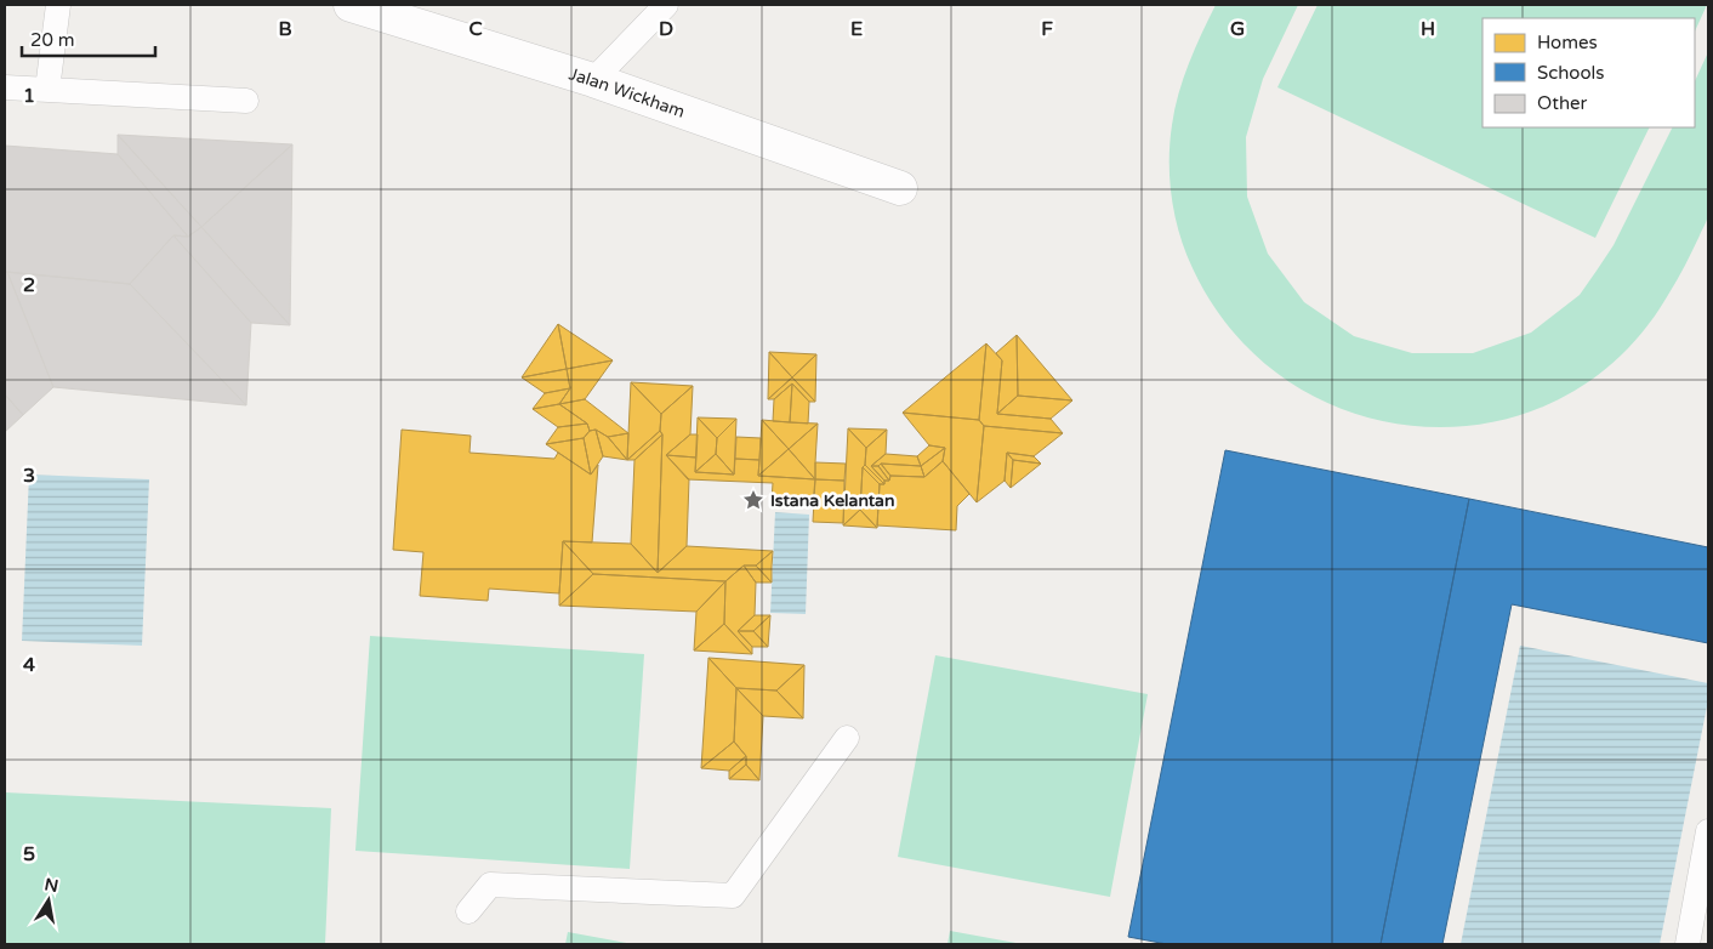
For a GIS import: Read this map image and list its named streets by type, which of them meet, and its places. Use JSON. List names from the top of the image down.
{
  "streets": {
    "street": ["Jalan Wickham"]
  },
  "places": {
    "place": ["Istana Kelantan"]
  },
  "legend": ["Homes", "Schools", "Other"],
  "scale_bar": "20 m",
  "north": "top",
  "grid": {
    "columns": [
      "B",
      "C",
      "D",
      "E",
      "F",
      "G",
      "H"
    ],
    "rows": [
      "1",
      "2",
      "3",
      "4",
      "5"
    ]
  }
}
